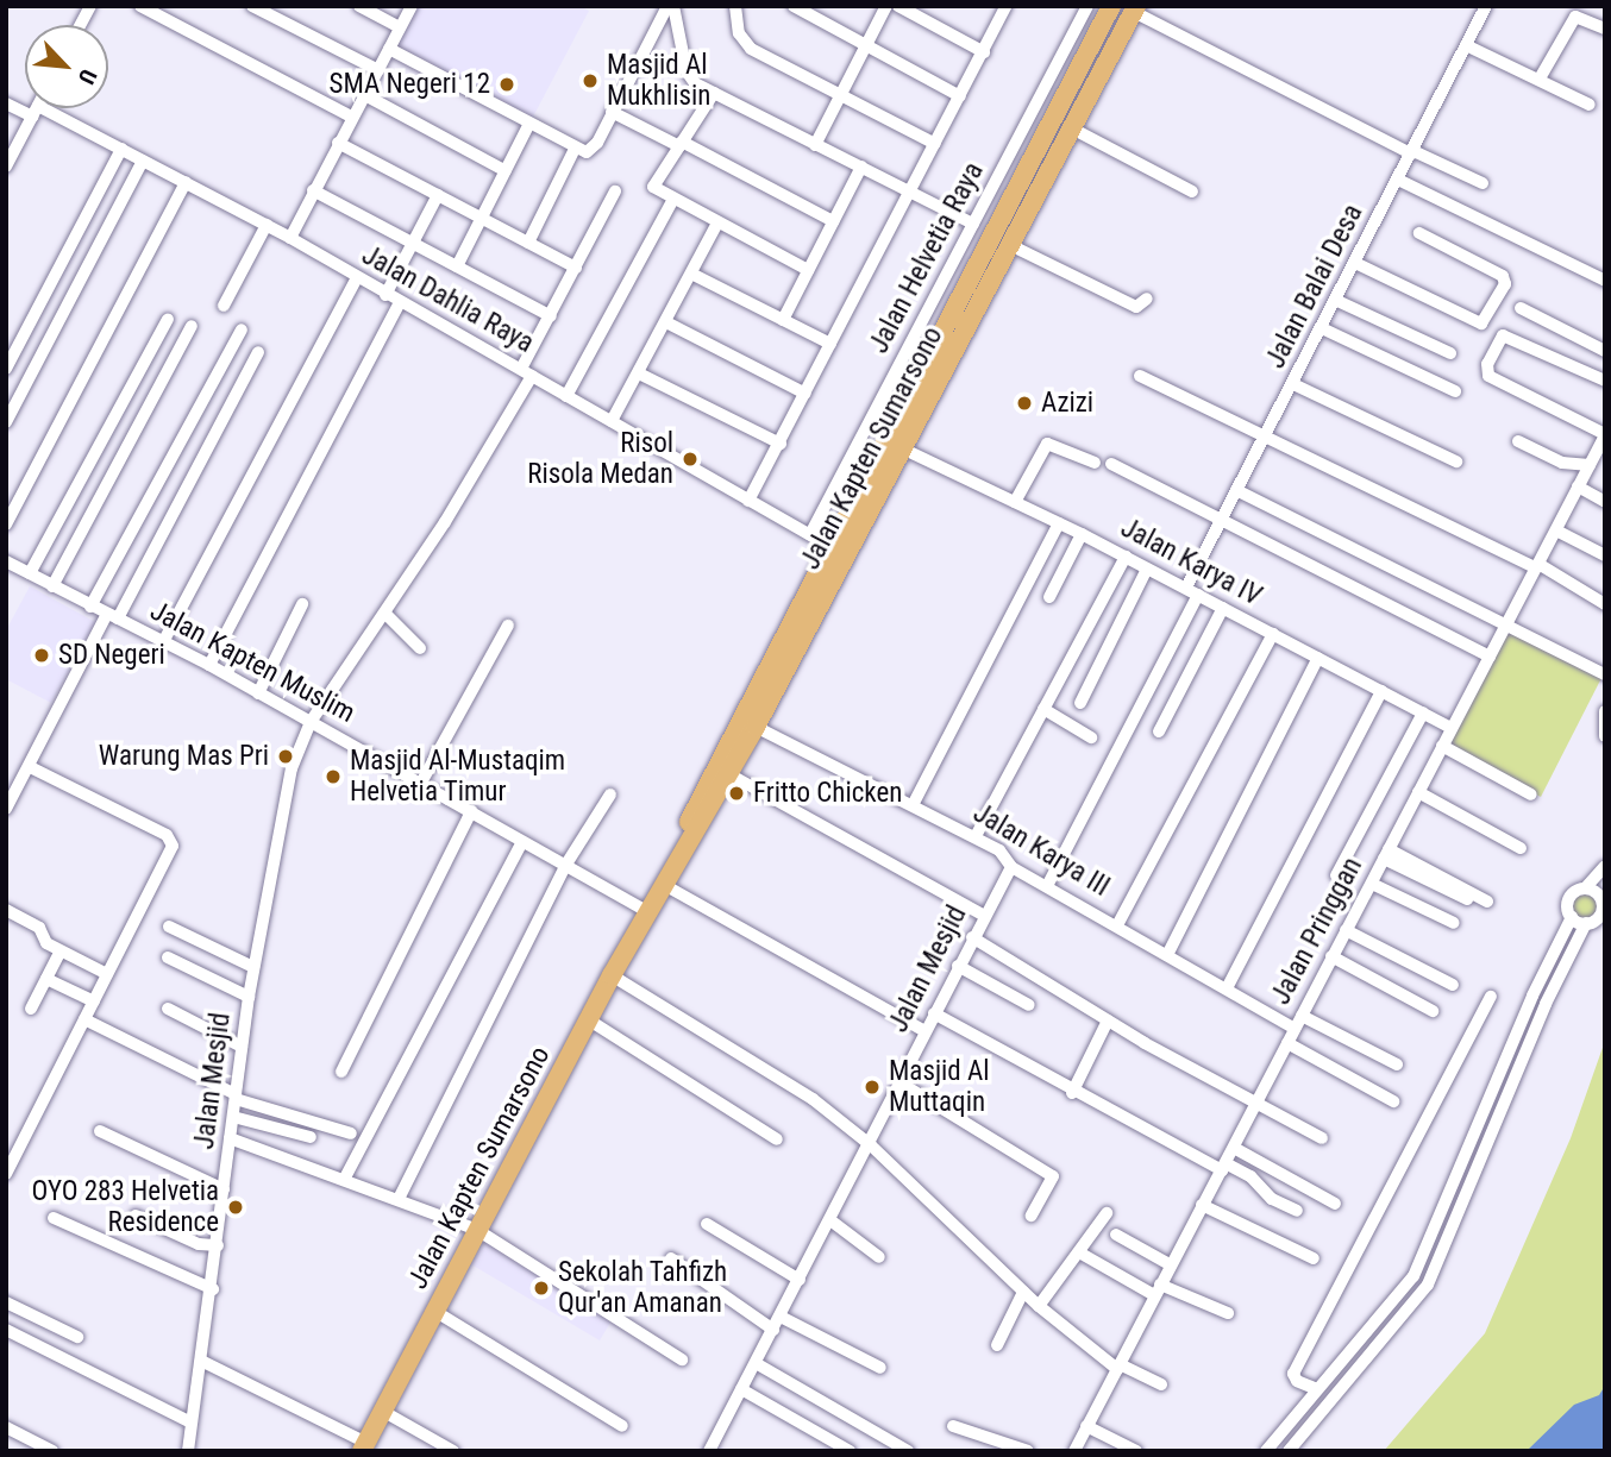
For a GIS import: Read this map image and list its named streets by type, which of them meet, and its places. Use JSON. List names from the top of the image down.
{
  "streets": {
    "highway": ["Jalan Kapten Sumarsono"],
    "street": [
      "Jalan Helvetia Raya",
      "Jalan Balai Desa",
      "Jalan Dahlia Raya",
      "Jalan Karya IV",
      "Jalan Kapten Muslim",
      "Jalan Karya III",
      "Jalan Pringgan",
      "Jalan Mesjid"
    ]
  },
  "crossings": [
    ["Jalan Helvetia Raya", "Jalan Dahlia Raya"],
    ["Jalan Balai Desa", "Jalan Karya IV"],
    ["Jalan Balai Desa", "Jalan Karya III"],
    ["Jalan Dahlia Raya", "Jalan Kapten Sumarsono"],
    ["Jalan Dahlia Raya", "Jalan Mesjid"],
    ["Jalan Kapten Sumarsono", "Jalan Karya IV"],
    ["Jalan Kapten Sumarsono", "Jalan Kapten Muslim"],
    ["Jalan Kapten Sumarsono", "Jalan Karya III"],
    ["Jalan Karya IV", "Jalan Pringgan"],
    ["Jalan Kapten Muslim", "Jalan Mesjid"],
    ["Jalan Karya III", "Jalan Pringgan"],
    ["Jalan Karya III", "Jalan Mesjid"]
  ],
  "places": [
    "Masjid Al Mukhlisin",
    "SMA Negeri 12",
    "Azizi",
    "Risol Risola Medan",
    "SD Negeri",
    "Warung Mas Pri",
    "Masjid Al-Mustaqim Helvetia Timur",
    "Fritto Chicken",
    "Masjid Al Muttaqin",
    "OYO 283 Helvetia Residence",
    "Sekolah Tahfizh Qur'an Amanan"
  ],
  "north": "bottom right"
}
